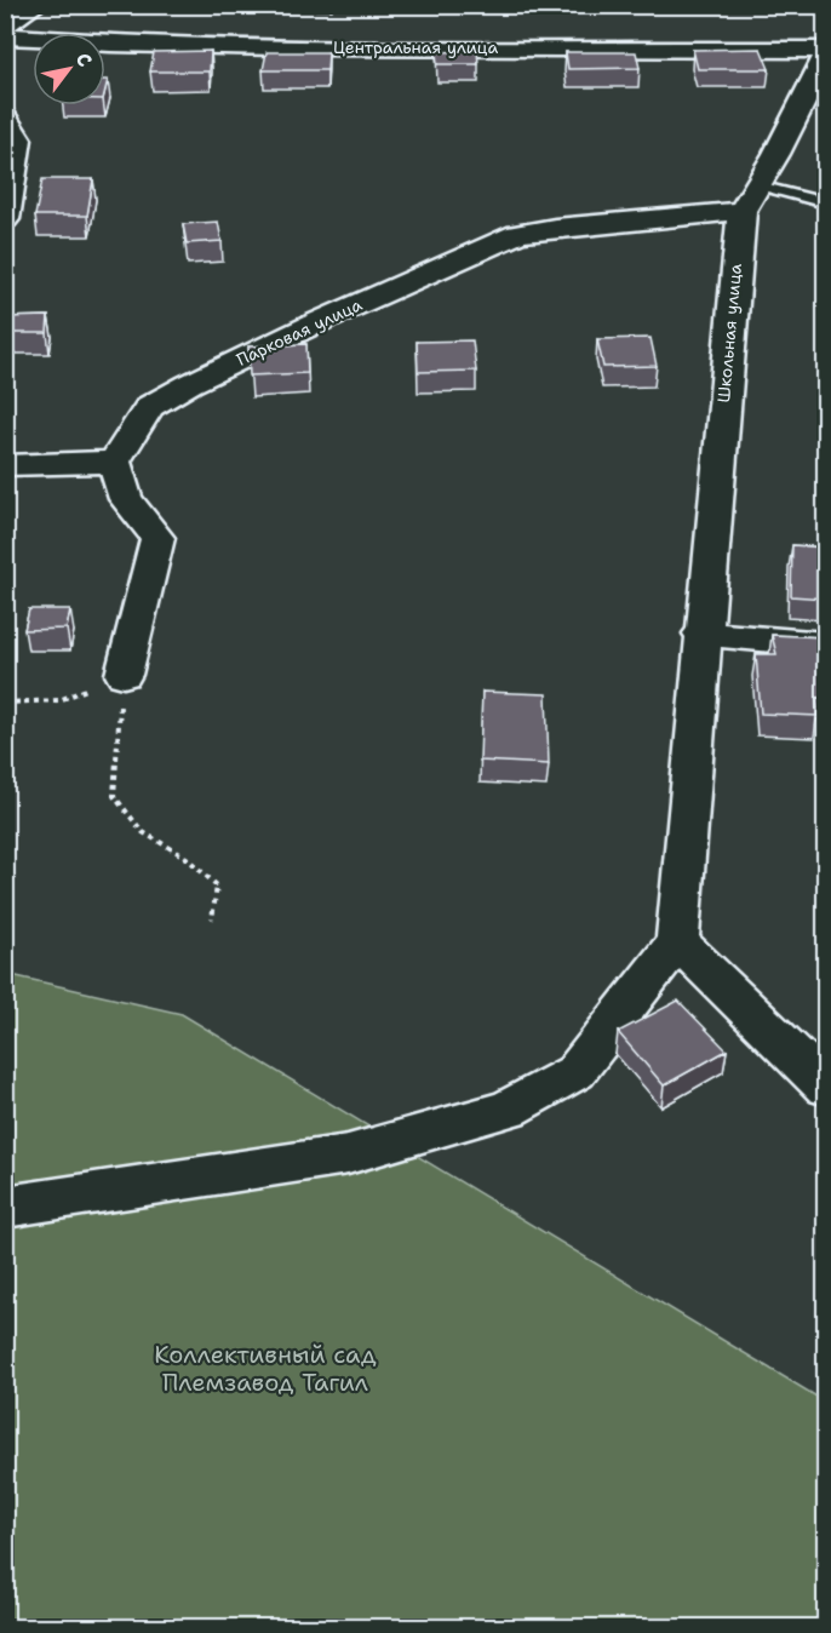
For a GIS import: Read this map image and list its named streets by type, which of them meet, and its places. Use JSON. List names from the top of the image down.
{
  "streets": {
    "street": ["Центральная улица", "Парковая улица", "Школьная улица"]
  },
  "crossings": [
    ["Центральная улица", "Школьная улица"],
    ["Парковая улица", "Школьная улица"]
  ],
  "parks": ["Коллективный сад Племзавод Тагил"],
  "north": "top right"
}
